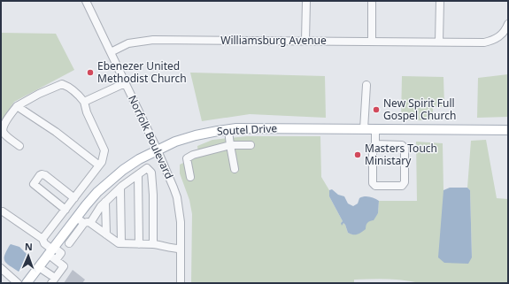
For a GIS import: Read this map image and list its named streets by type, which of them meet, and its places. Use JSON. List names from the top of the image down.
{
  "streets": {
    "main road": ["Soutel Drive"],
    "street": ["Williamsburg Avenue", "Norfolk Boulevard"]
  },
  "crossings": [
    ["Williamsburg Avenue", "Norfolk Boulevard"],
    ["Soutel Drive", "Norfolk Boulevard"]
  ],
  "places": ["Ebenezer United Methodist Church", "New Spirit Full Gospel Church", "Masters Touch Ministary"],
  "north": "top"
}
